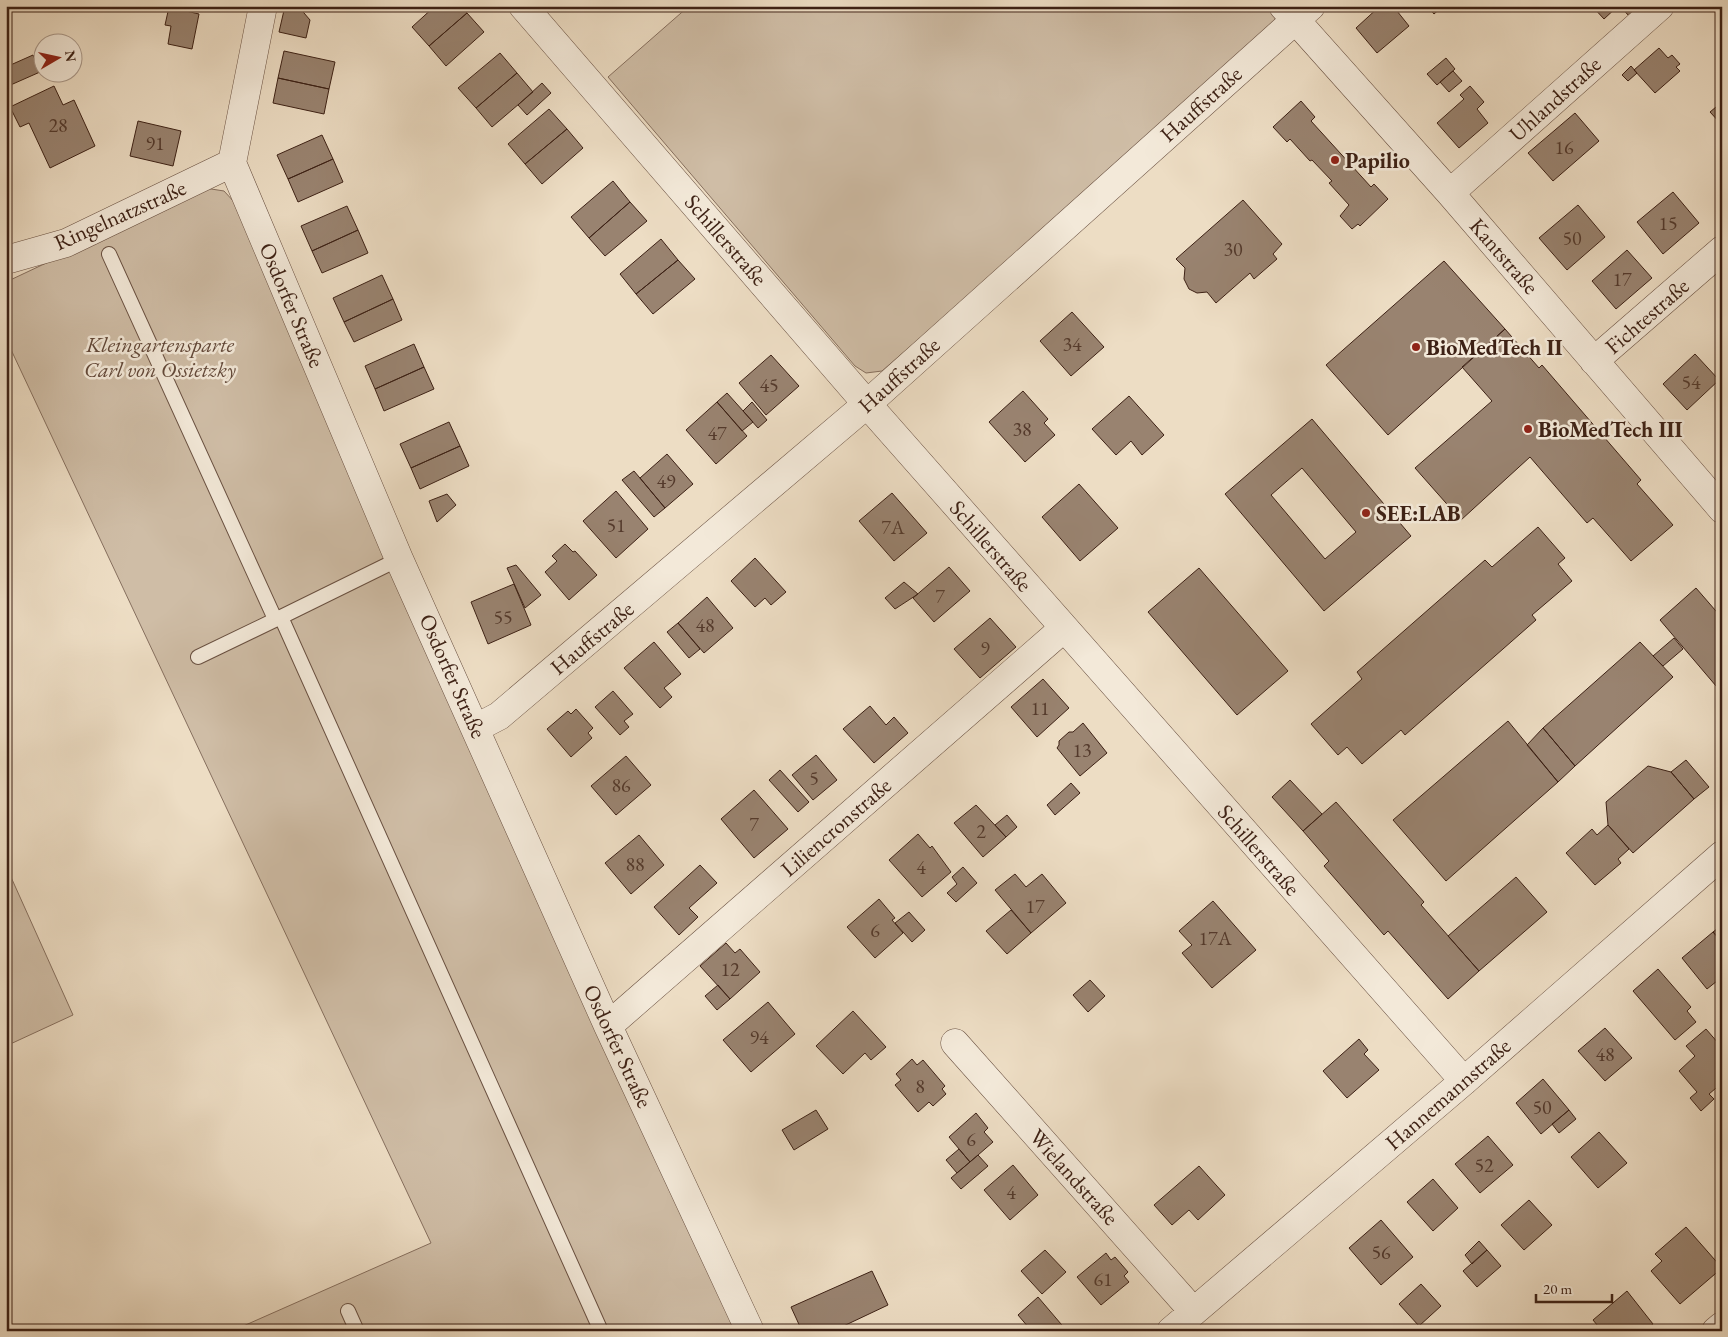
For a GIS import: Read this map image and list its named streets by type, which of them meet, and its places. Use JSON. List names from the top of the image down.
{
  "streets": {
    "street": [
      "Uhlandstraße",
      "Hauffstraße",
      "Ringelnatzstraße",
      "Schillerstraße",
      "Kantstraße",
      "Osdorfer Straße",
      "Fichtestraße",
      "Liliencronstraße",
      "Hannemannstraße",
      "Wielandstraße"
    ]
  },
  "crossings": [
    ["Uhlandstraße", "Kantstraße"],
    ["Hauffstraße", "Schillerstraße"],
    ["Hauffstraße", "Kantstraße"],
    ["Hauffstraße", "Osdorfer Straße"],
    ["Ringelnatzstraße", "Osdorfer Straße"],
    ["Schillerstraße", "Liliencronstraße"],
    ["Schillerstraße", "Hannemannstraße"],
    ["Kantstraße", "Fichtestraße"],
    ["Osdorfer Straße", "Liliencronstraße"],
    ["Hannemannstraße", "Wielandstraße"]
  ],
  "parks": ["Kleingartensparte Carl von Ossietzky"],
  "places": [
    "Papilio",
    "BioMedTech II",
    "BioMedTech III",
    "SEE:LAB"
  ],
  "house_numbers": [
    "28",
    "91",
    "16",
    "15",
    "50",
    "30",
    "17",
    "34",
    "54",
    "45",
    "38",
    "47",
    "49",
    "51",
    "7A",
    "7",
    "55",
    "48",
    "9",
    "11",
    "13",
    "5",
    "86",
    "7",
    "2",
    "88",
    "4",
    "17",
    "6",
    "17A",
    "12",
    "94",
    "48",
    "8",
    "50",
    "6",
    "52",
    "4",
    "56",
    "61"
  ],
  "scale_bar": "20 m",
  "north": "right"
}
